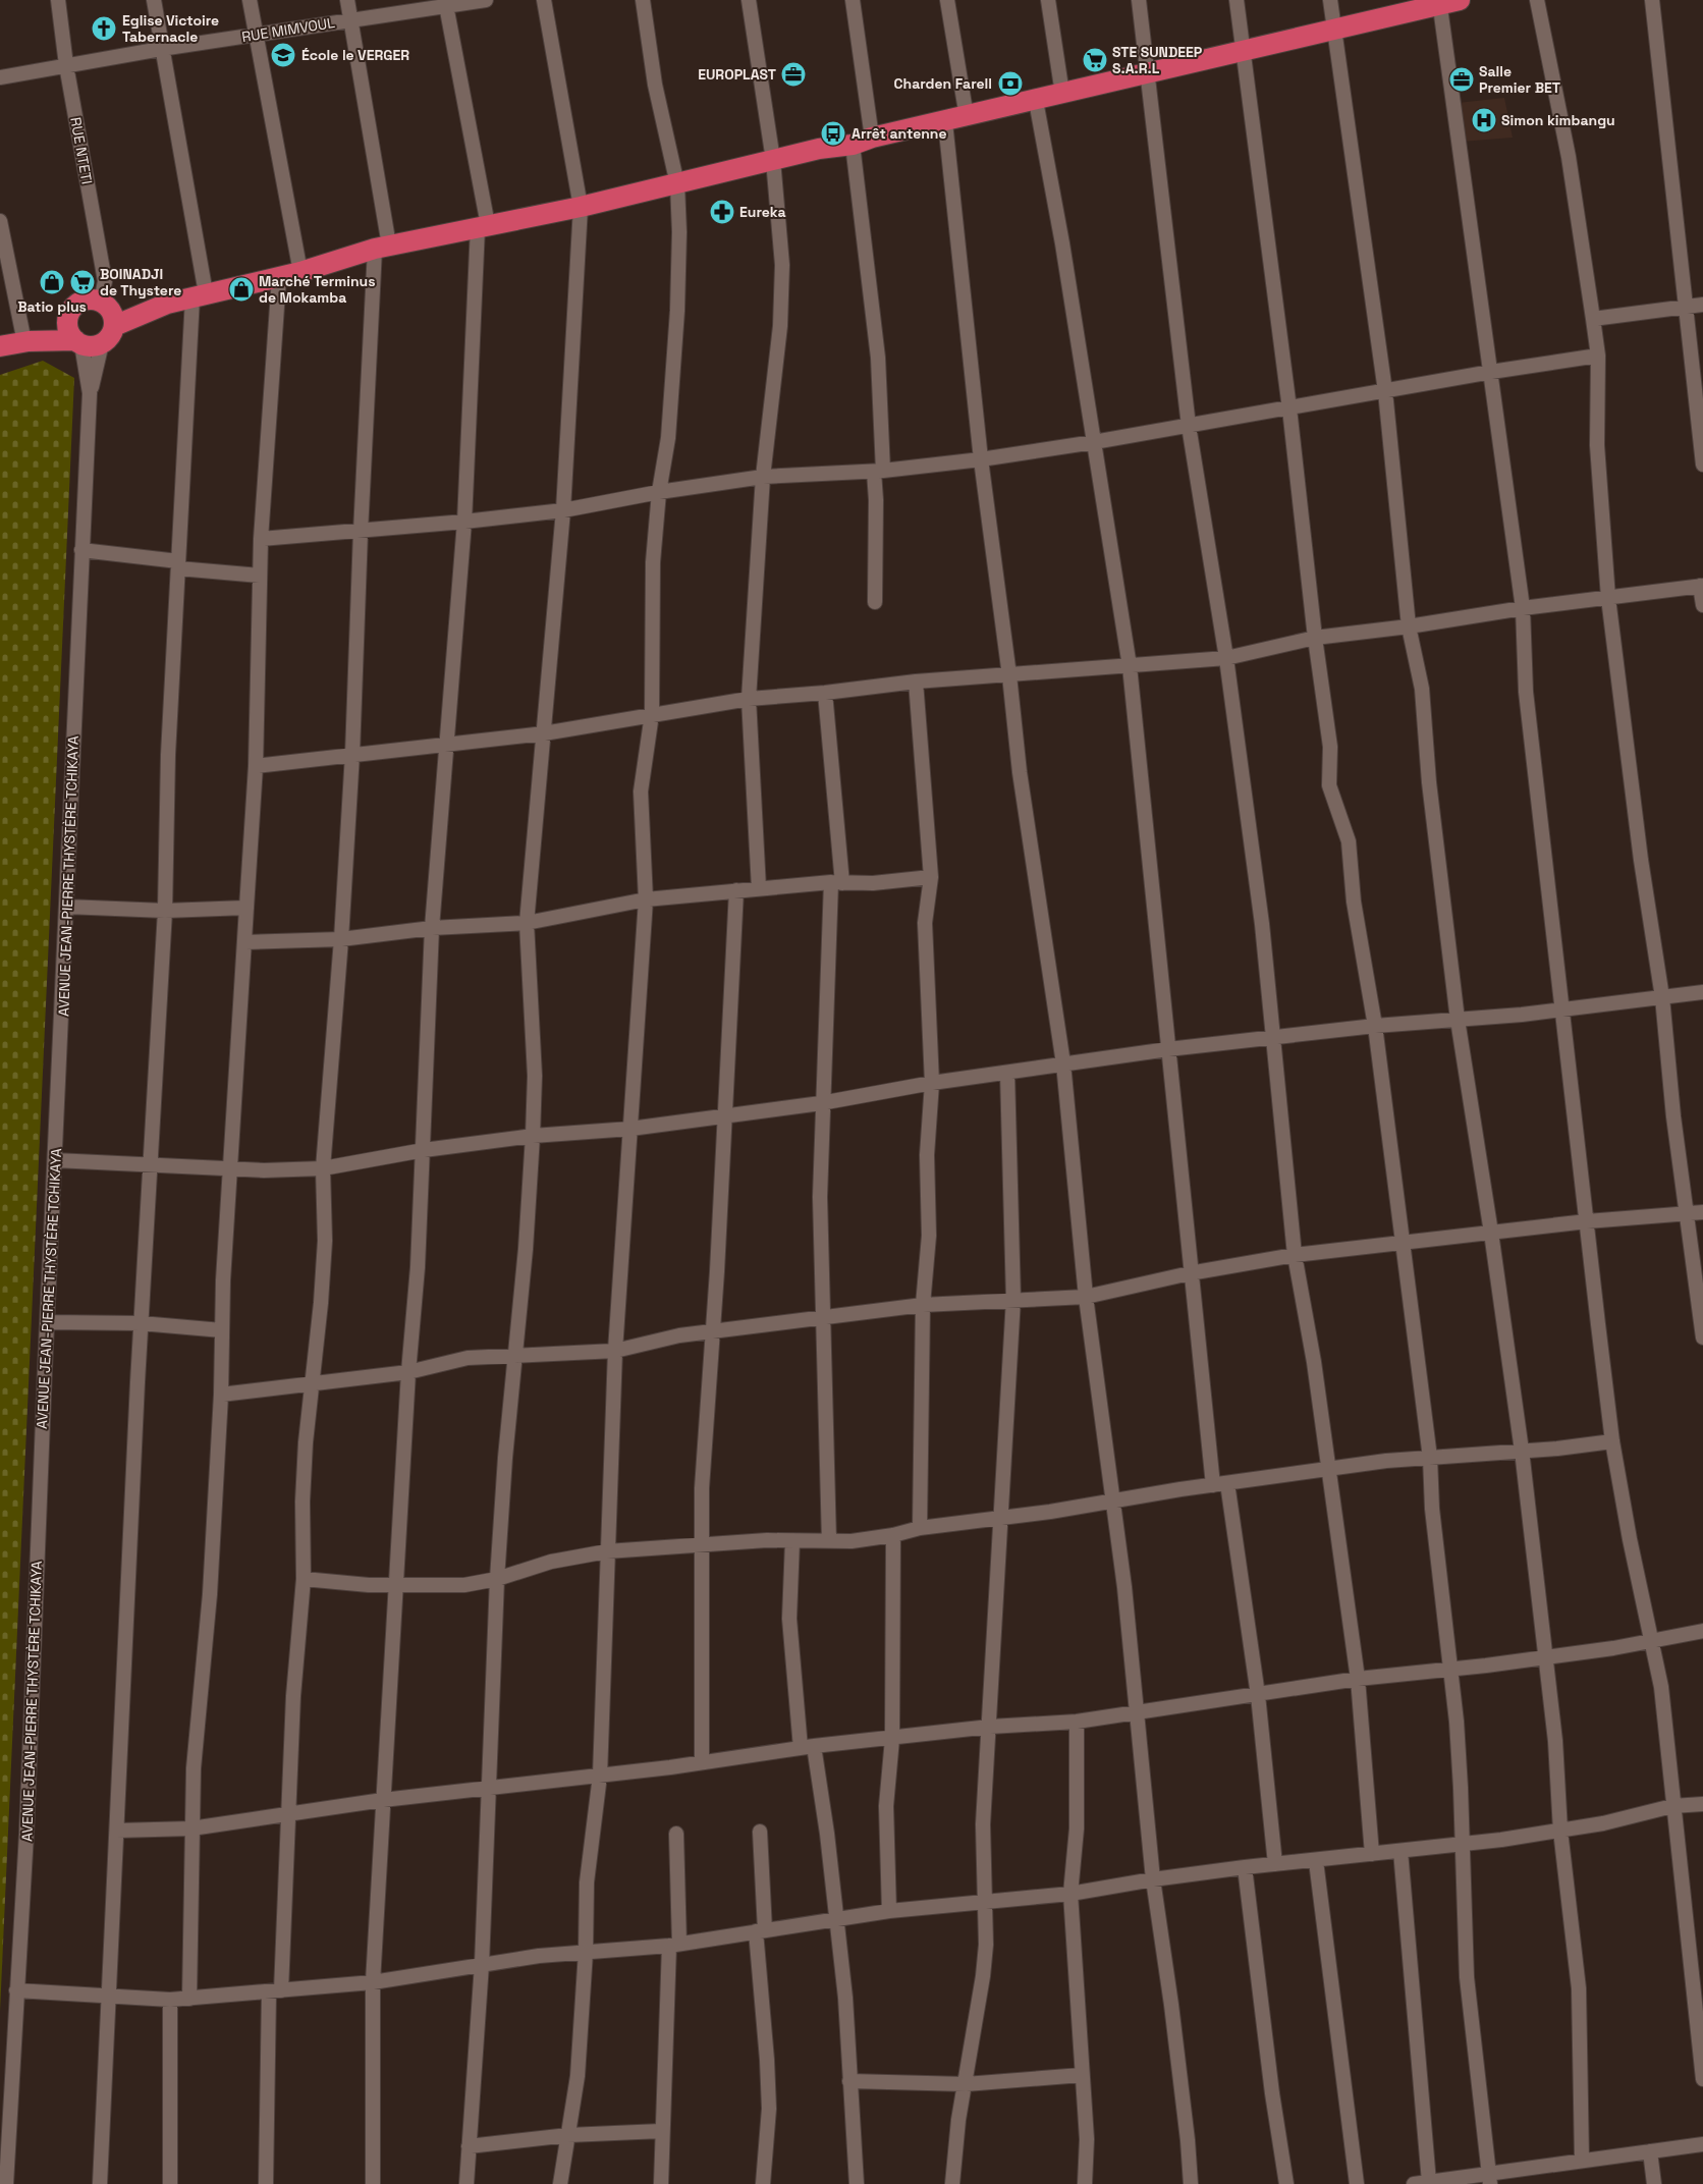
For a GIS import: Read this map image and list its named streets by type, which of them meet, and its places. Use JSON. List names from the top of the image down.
{
  "streets": {
    "street": ["RUE MIMVOUL", "RUE NTETI", "AVENUE JEAN-PIERRE THYSTÈRE TCHIKAYA"]
  },
  "crossings": [
    ["RUE MIMVOUL", "RUE NTETI"],
    ["RUE NTETI", "AVENUE JEAN-PIERRE THYSTÈRE TCHIKAYA"]
  ],
  "places": {
    "church": ["Eglise Victoire Tabernacle"],
    "school or university": ["École le VERGER"],
    "supermarket": ["STE SUNDEEP S.A.R.L", "BOINADJI de Thystere"],
    "office": ["EUROPLAST", "Salle Premier BET"],
    "bank": ["Charden Farell"],
    "hospital": ["Simon kimbangu"],
    "bus stop": ["Arrêt antenne"],
    "pharmacy": ["Eureka"],
    "shop": ["Batio plus", "Marché Terminus de Mokamba"]
  }
}
